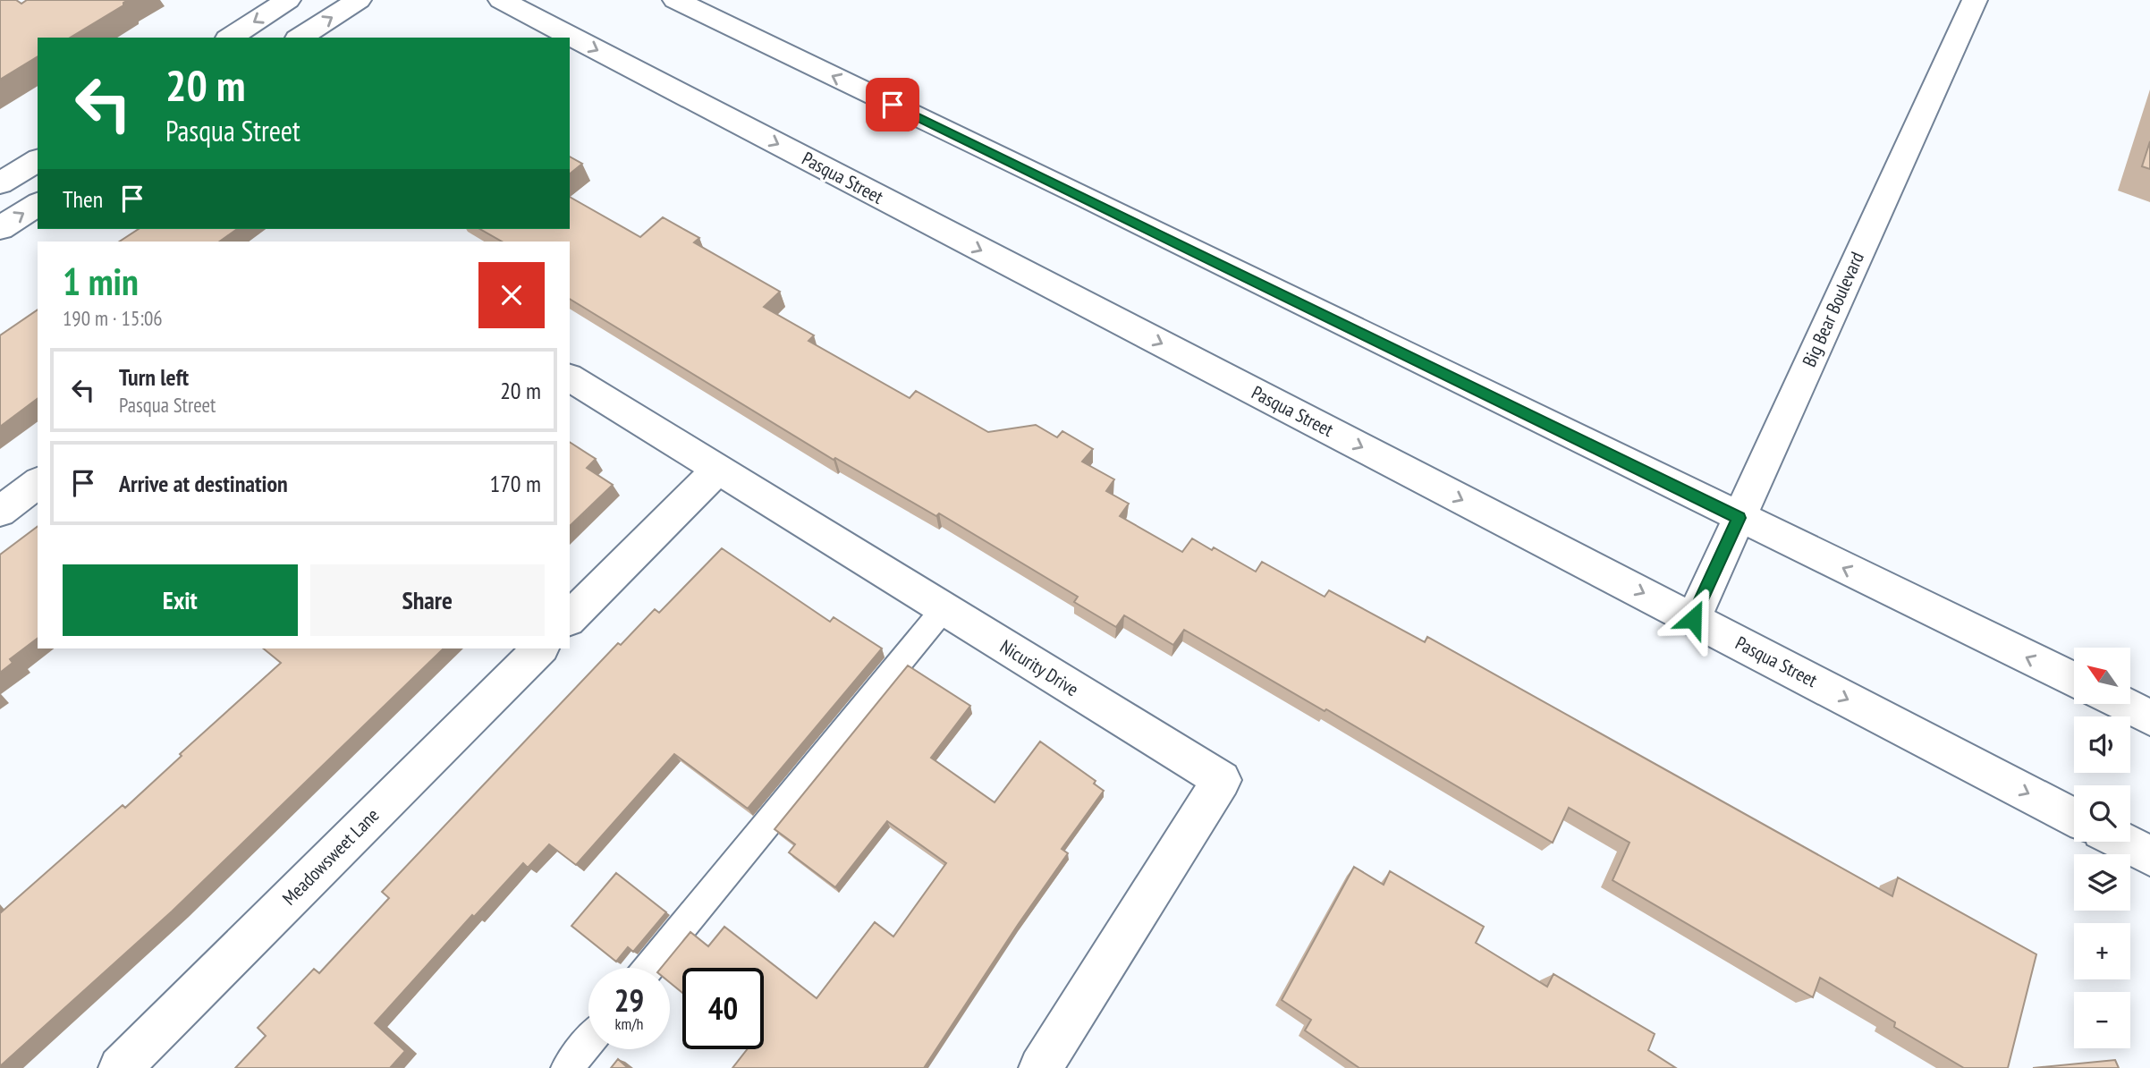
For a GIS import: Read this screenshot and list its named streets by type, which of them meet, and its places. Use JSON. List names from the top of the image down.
{
  "streets": {
    "main road": [
      "Pasqua Street",
      "Big Bear Boulevard",
      "Nicurity Drive",
      "Meadowsweet Lane"
    ]
  },
  "crossings": [
    ["Pasqua Street", "Big Bear Boulevard"]
  ],
  "north": "top left",
  "page": {
    "turn": ["20 m", "Pasqua Street"],
    "then": "Then",
    "heading": ["1 min", "190 m · 15:06"],
    "list": [
      {
        "name": "Turn left",
        "note": "Pasqua Street",
        "value": "20 m"
      },
      {
        "name": "Arrive at destination",
        "value": "170 m"
      }
    ],
    "buttons": ["Exit", "Share"],
    "map_buttons": ["+", "−"],
    "speed": "29 km/h",
    "limit": "40"
  }
}
